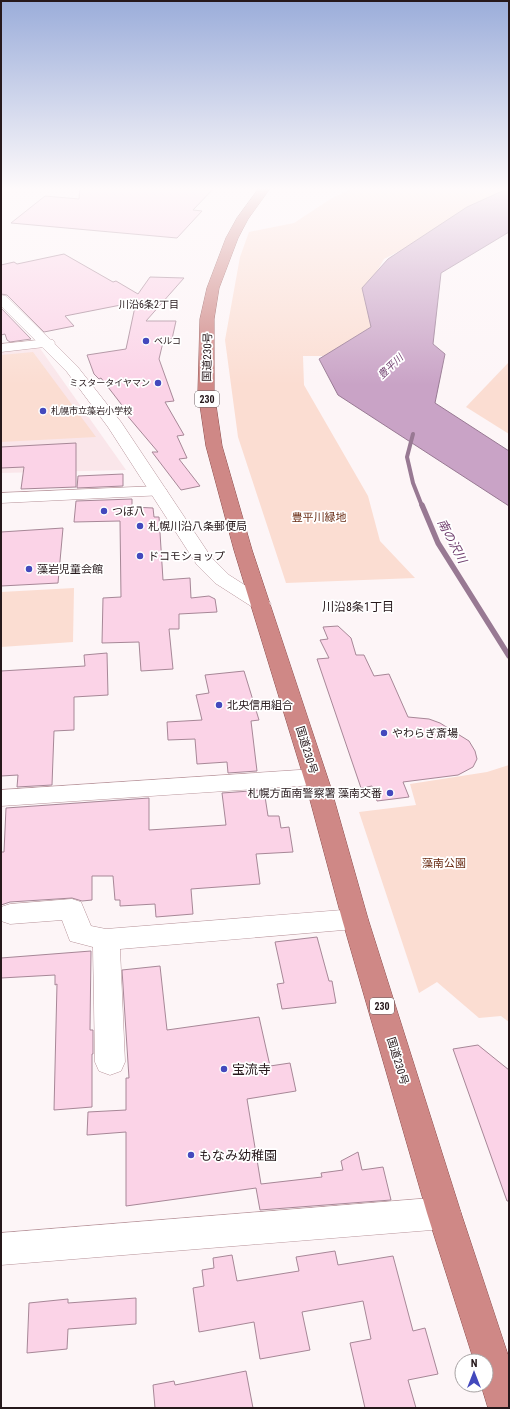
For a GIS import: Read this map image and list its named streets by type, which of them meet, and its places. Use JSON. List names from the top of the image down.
{
  "streets": {
    "highway": ["国道230号", "230"]
  },
  "districts": ["川沿6条2丁目", "川沿8条1丁目"],
  "water": ["豊平川", "南の沢川"],
  "parks": ["豊平川緑地", "藻南公園"],
  "places": [
    "ベルコ",
    "ミスタータイヤマン",
    "札幌市立藻岩小学校",
    "つぼ八",
    "札幌川沿八条郵便局",
    "ドコモショップ",
    "藻岩児童会館",
    "北央信用組合",
    "やわらぎ斎場",
    "札幌方面南警察署 藻南交番",
    "宝流寺",
    "もなみ幼稚園"
  ],
  "north": "top"
}
